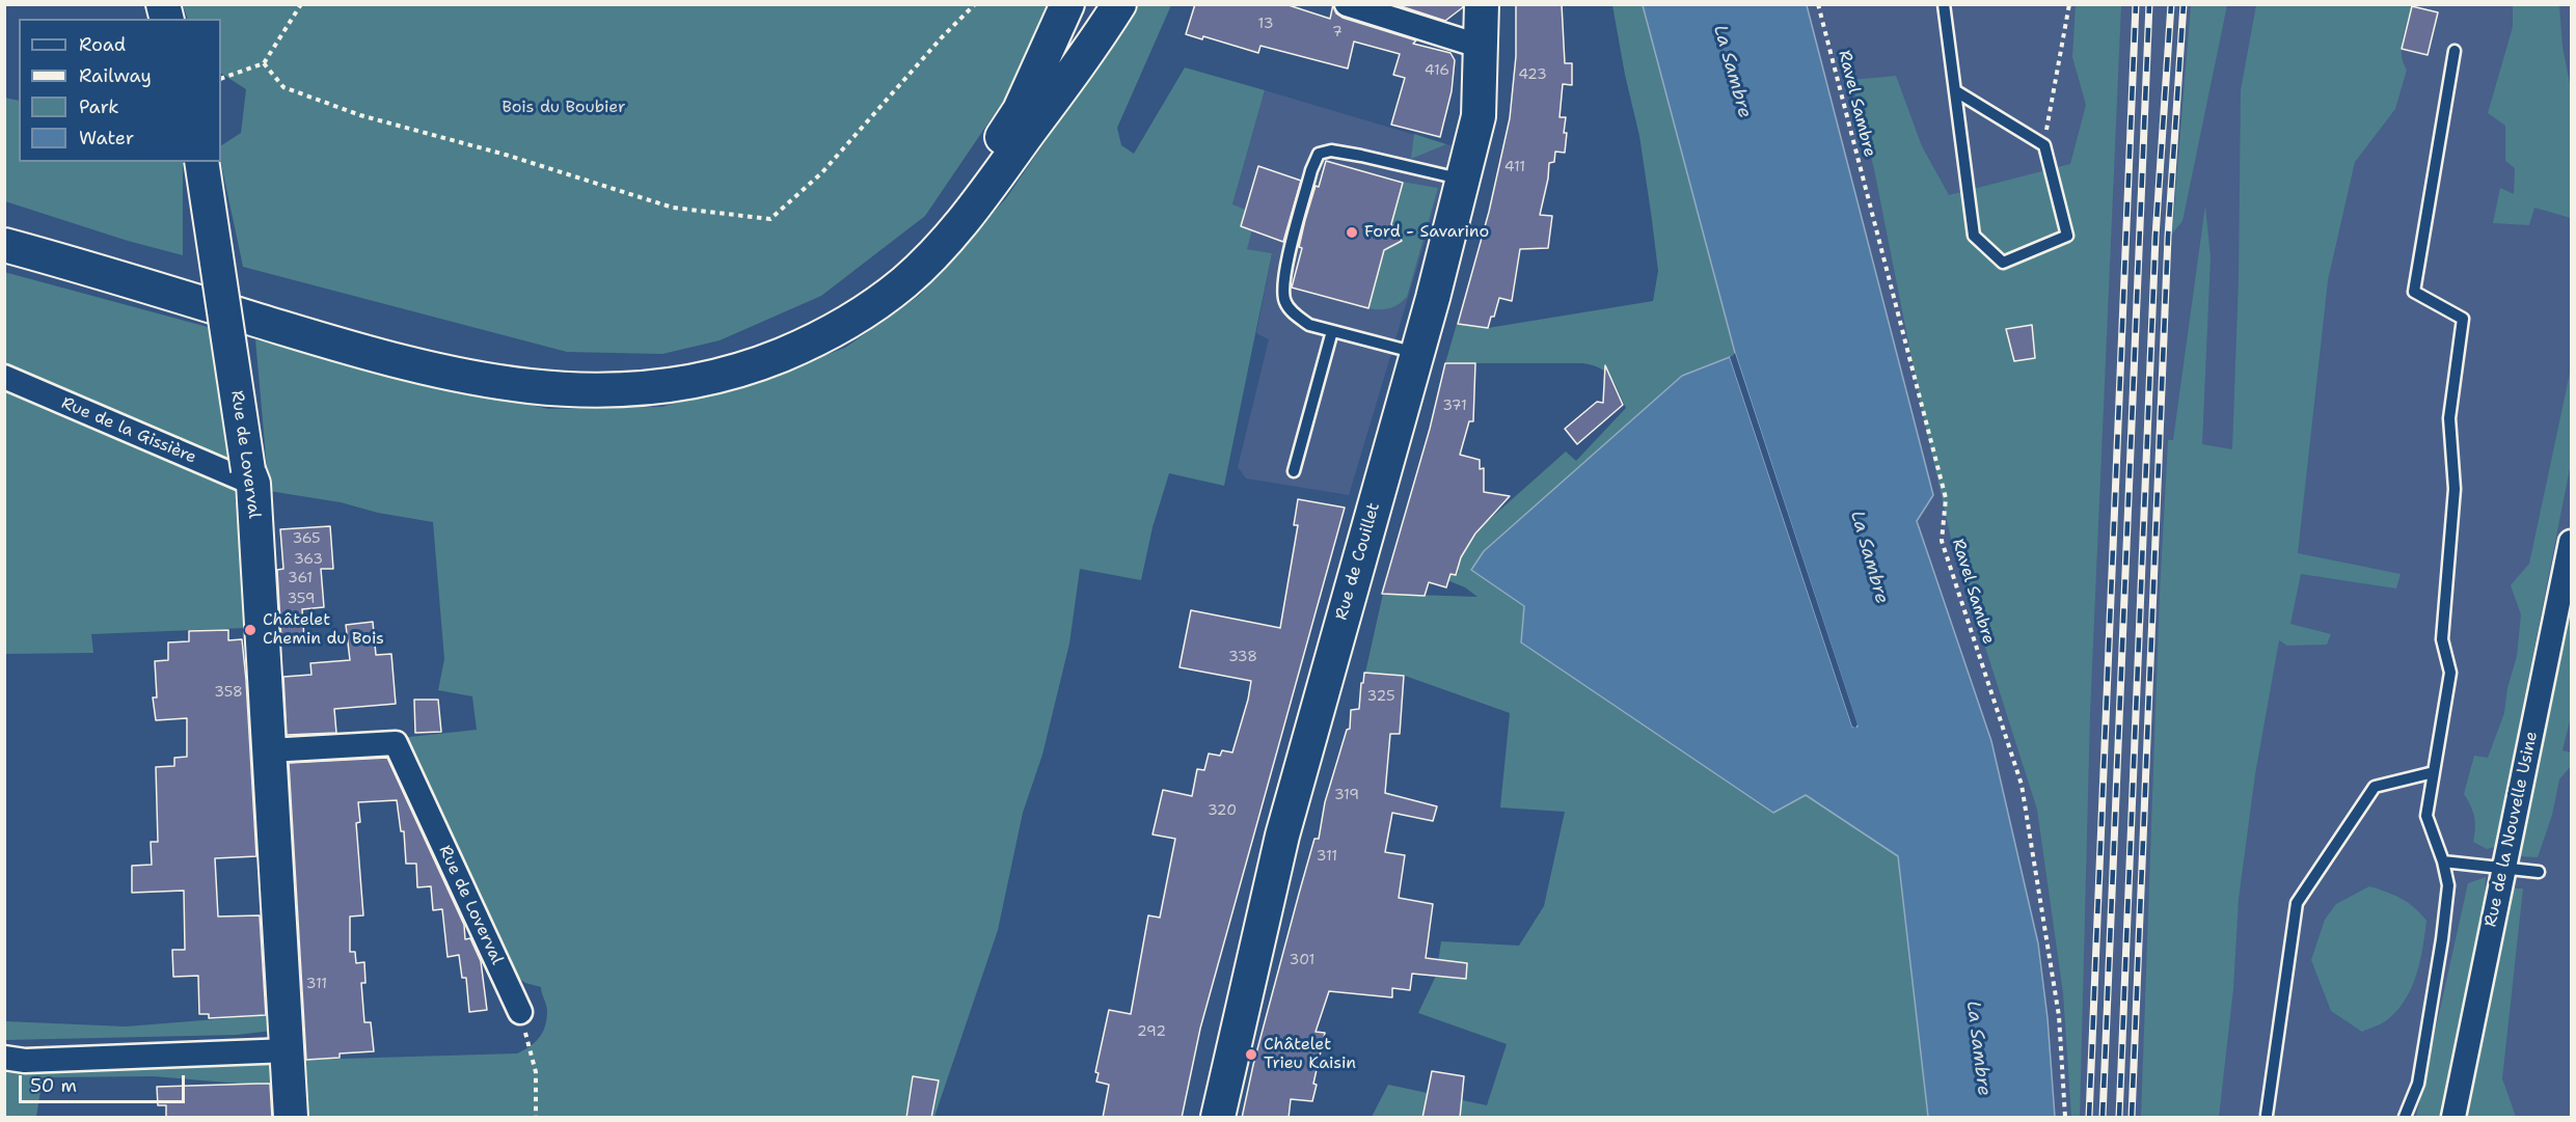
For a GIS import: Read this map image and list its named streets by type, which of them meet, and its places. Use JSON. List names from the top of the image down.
{
  "streets": {
    "main road": ["Rue de Loverval", "Rue de Couillet"],
    "street": ["Rue de la Gissière", "Rue de la Nouvelle Usine"],
    "path": ["Ravel Sambre"]
  },
  "crossings": [
    ["Rue de la Gissière", "Rue de Loverval"]
  ],
  "water": ["La Sambre"],
  "parks": ["Bois du Boubier"],
  "places": ["Ford - Savarino", "Châtelet Chemin du Bois", "Châtelet Trieu Kaisin"],
  "house_numbers": [
    "13",
    "7",
    "416",
    "423",
    "411",
    "371",
    "365",
    "363",
    "361",
    "359",
    "338",
    "358",
    "325",
    "319",
    "320",
    "311",
    "301",
    "311",
    "292"
  ],
  "legend": [
    "Road",
    "Railway",
    "Park",
    "Water"
  ],
  "scale_bar": "50 m"
}
